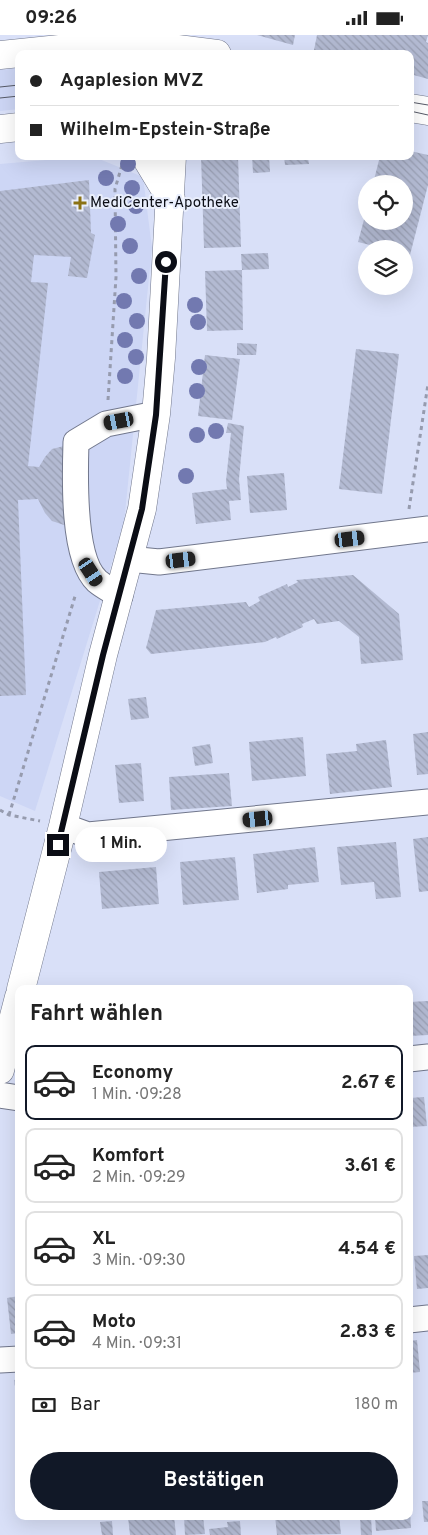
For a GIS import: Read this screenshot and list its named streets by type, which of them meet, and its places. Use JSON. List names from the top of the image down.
{
  "places": {
    "health": ["MediCenter-Apotheke"]
  },
  "page": {
    "status": "09:26",
    "banner": ["Agaplesion MVZ", "Wilhelm-Epstein-Straße"],
    "bubble": "1 Min.",
    "heading": "Fahrt wählen",
    "list": [
      {
        "name": "Economy",
        "note": "1 Min. · 09:28",
        "value": "2.67 €"
      },
      {
        "name": "Komfort",
        "note": "2 Min. · 09:29",
        "value": "3.61 €"
      },
      {
        "name": "XL",
        "note": "3 Min. · 09:30",
        "value": "4.54 €"
      },
      {
        "name": "Moto",
        "note": "4 Min. · 09:31",
        "value": "2.83 €"
      }
    ],
    "pay": ["Bar", "180 m"],
    "buttons": "Bestätigen"
  }
}
